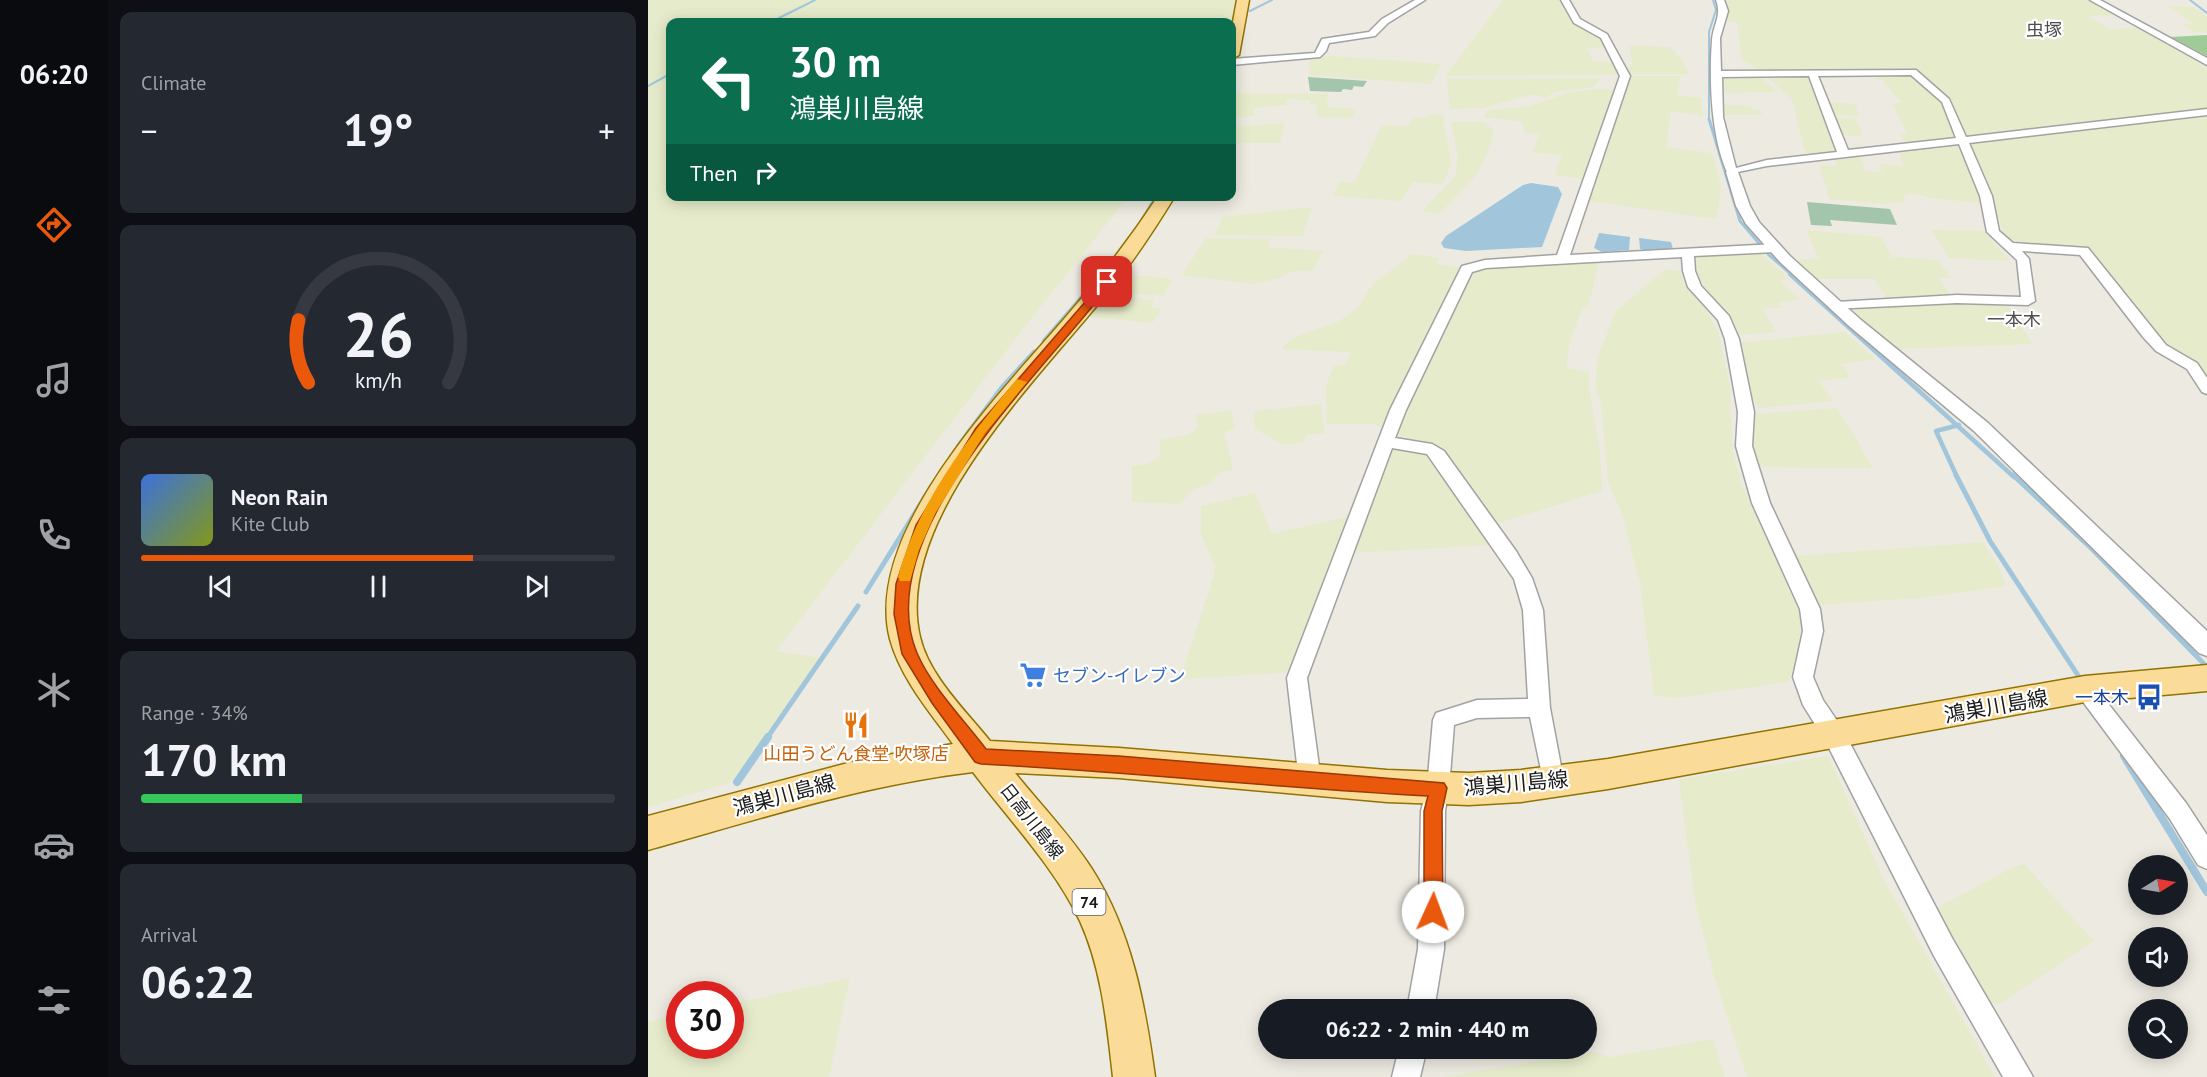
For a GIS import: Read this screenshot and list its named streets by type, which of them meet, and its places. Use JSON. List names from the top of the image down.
{
  "streets": {
    "main road": ["鴻巣川島線", "日高川島線", "74"]
  },
  "crossings": [
    ["鴻巣川島線", "日高川島線"]
  ],
  "districts": ["虫塚", "一本木"],
  "places": {
    "supermarket": ["セブン-イレブン"],
    "bus stop": ["一本木"],
    "restaurant": ["山田うどん食堂 吹塚店"]
  },
  "north": "right",
  "page": {
    "tabs": "06:20",
    "tile": [
      "Climate",
      ["Range · 34%", "170 km"],
      ["Arrival", "06:22"]
    ],
    "turn": ["30 m", "鴻巣川島線"],
    "heat": ["−", "19°", "+"],
    "then": "Then",
    "song": ["Neon Rain", "Kite Club"],
    "limit": "30",
    "trip": "06:22 · 2 min · 440 m",
    "gauge": ["26", "km/h"]
  }
}
